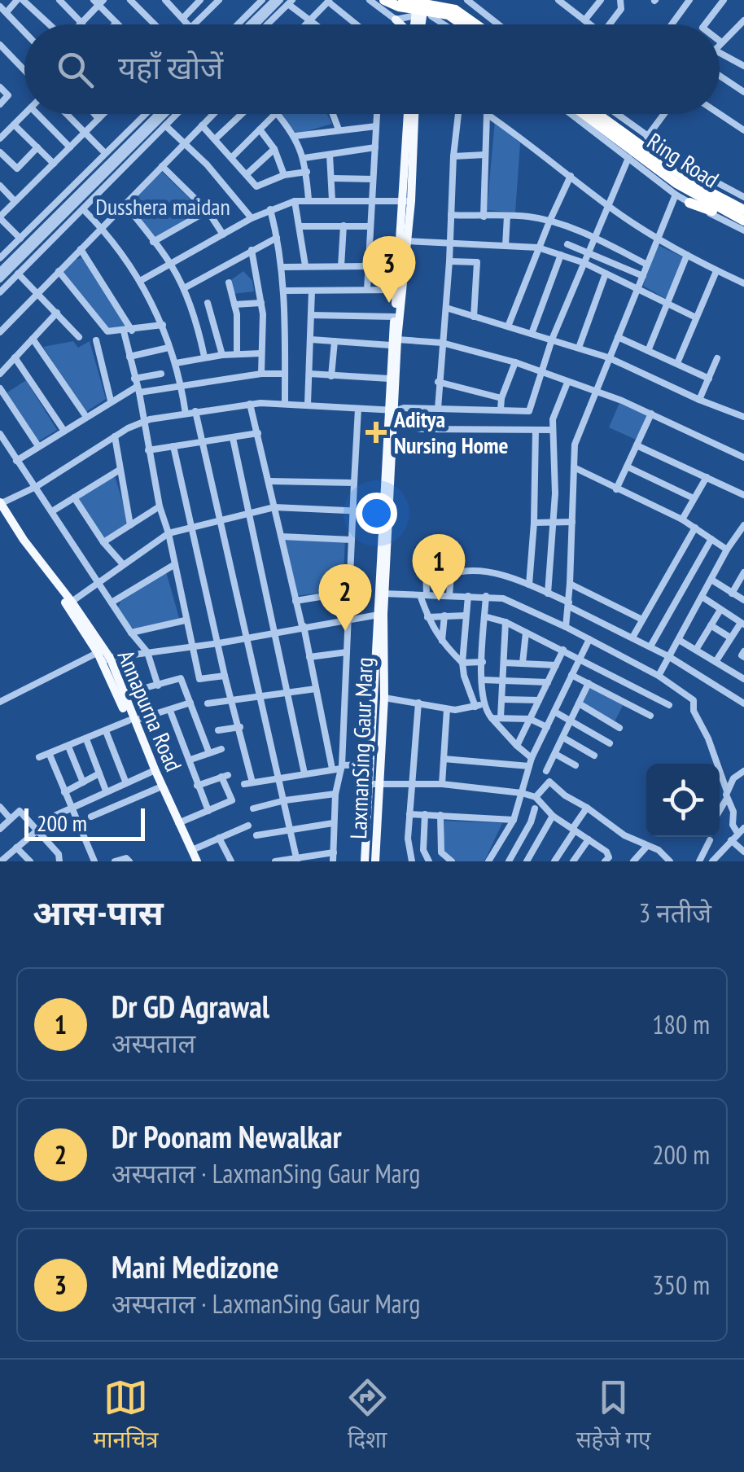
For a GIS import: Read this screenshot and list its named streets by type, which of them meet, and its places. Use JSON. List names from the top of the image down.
{
  "streets": {
    "highway": ["Ring Road"],
    "main road": ["Annapurna Road", "LaxmanSing Gaur Marg"]
  },
  "parks": ["Dusshera maidan"],
  "places": {
    "health": ["Aditya Nursing Home"]
  },
  "scale_bar": "200 m",
  "page": {
    "search": "यहाँ खोजें",
    "pins": ["3", "1", "2"],
    "scale": "200 m",
    "heading": ["आस-पास", "3 नतीजे"],
    "list": [
      {
        "mark": "1",
        "name": "Dr GD Agrawal",
        "note": "अस्पताल",
        "value": "180 m"
      },
      {
        "mark": "2",
        "name": "Dr Poonam Newalkar",
        "note": "अस्पताल · LaxmanSing Gaur Marg",
        "value": "200 m"
      },
      {
        "mark": "3",
        "name": "Mani Medizone",
        "note": "अस्पताल · LaxmanSing Gaur Marg",
        "value": "350 m"
      }
    ],
    "nav": ["मानचित्र", "दिशा", "सहेजे गए"]
  }
}
